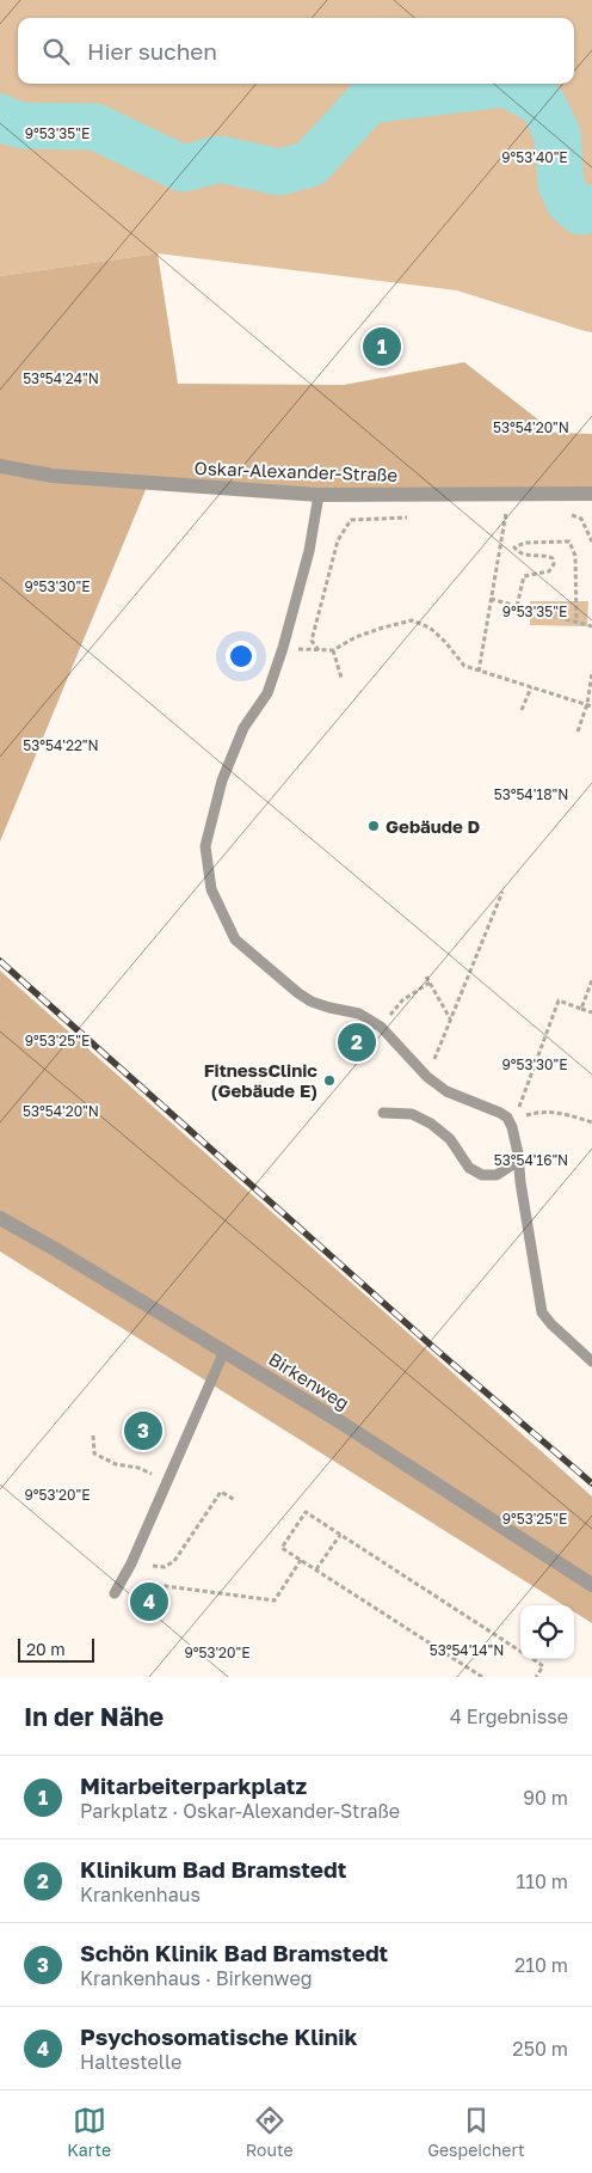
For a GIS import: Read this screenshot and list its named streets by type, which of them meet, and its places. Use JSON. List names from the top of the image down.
{
  "streets": {
    "street": ["Oskar-Alexander-Straße", "Birkenweg"]
  },
  "places": ["Gebäude D", "FitnessClinic (Gebäude E)"],
  "scale_bar": "20 m",
  "page": {
    "search": "Hier suchen",
    "pins": [
      "1",
      "2",
      "3",
      "4"
    ],
    "scale": "20 m",
    "heading": ["In der Nähe", "4 Ergebnisse"],
    "list": [
      {
        "mark": "1",
        "name": "Mitarbeiterparkplatz",
        "note": "Parkplatz · Oskar-Alexander-Straße",
        "value": "90 m"
      },
      {
        "mark": "2",
        "name": "Klinikum Bad Bramstedt",
        "note": "Krankenhaus",
        "value": "110 m"
      },
      {
        "mark": "3",
        "name": "Schön Klinik Bad Bramstedt",
        "note": "Krankenhaus · Birkenweg",
        "value": "210 m"
      },
      {
        "mark": "4",
        "name": "Psychosomatische Klinik",
        "note": "Haltestelle",
        "value": "250 m"
      }
    ],
    "nav": ["Karte", "Route", "Gespeichert"]
  },
  "coordinates": [
    "9°53'35\"E",
    "9°53'40\"E",
    "53°54'24\"N",
    "53°54'20\"N",
    "9°53'30\"E",
    "53°54'22\"N",
    "53°54'18\"N",
    "9°53'25\"E",
    "53°54'16\"N",
    "9°53'20\"E",
    "53°54'14\"N"
  ]
}
